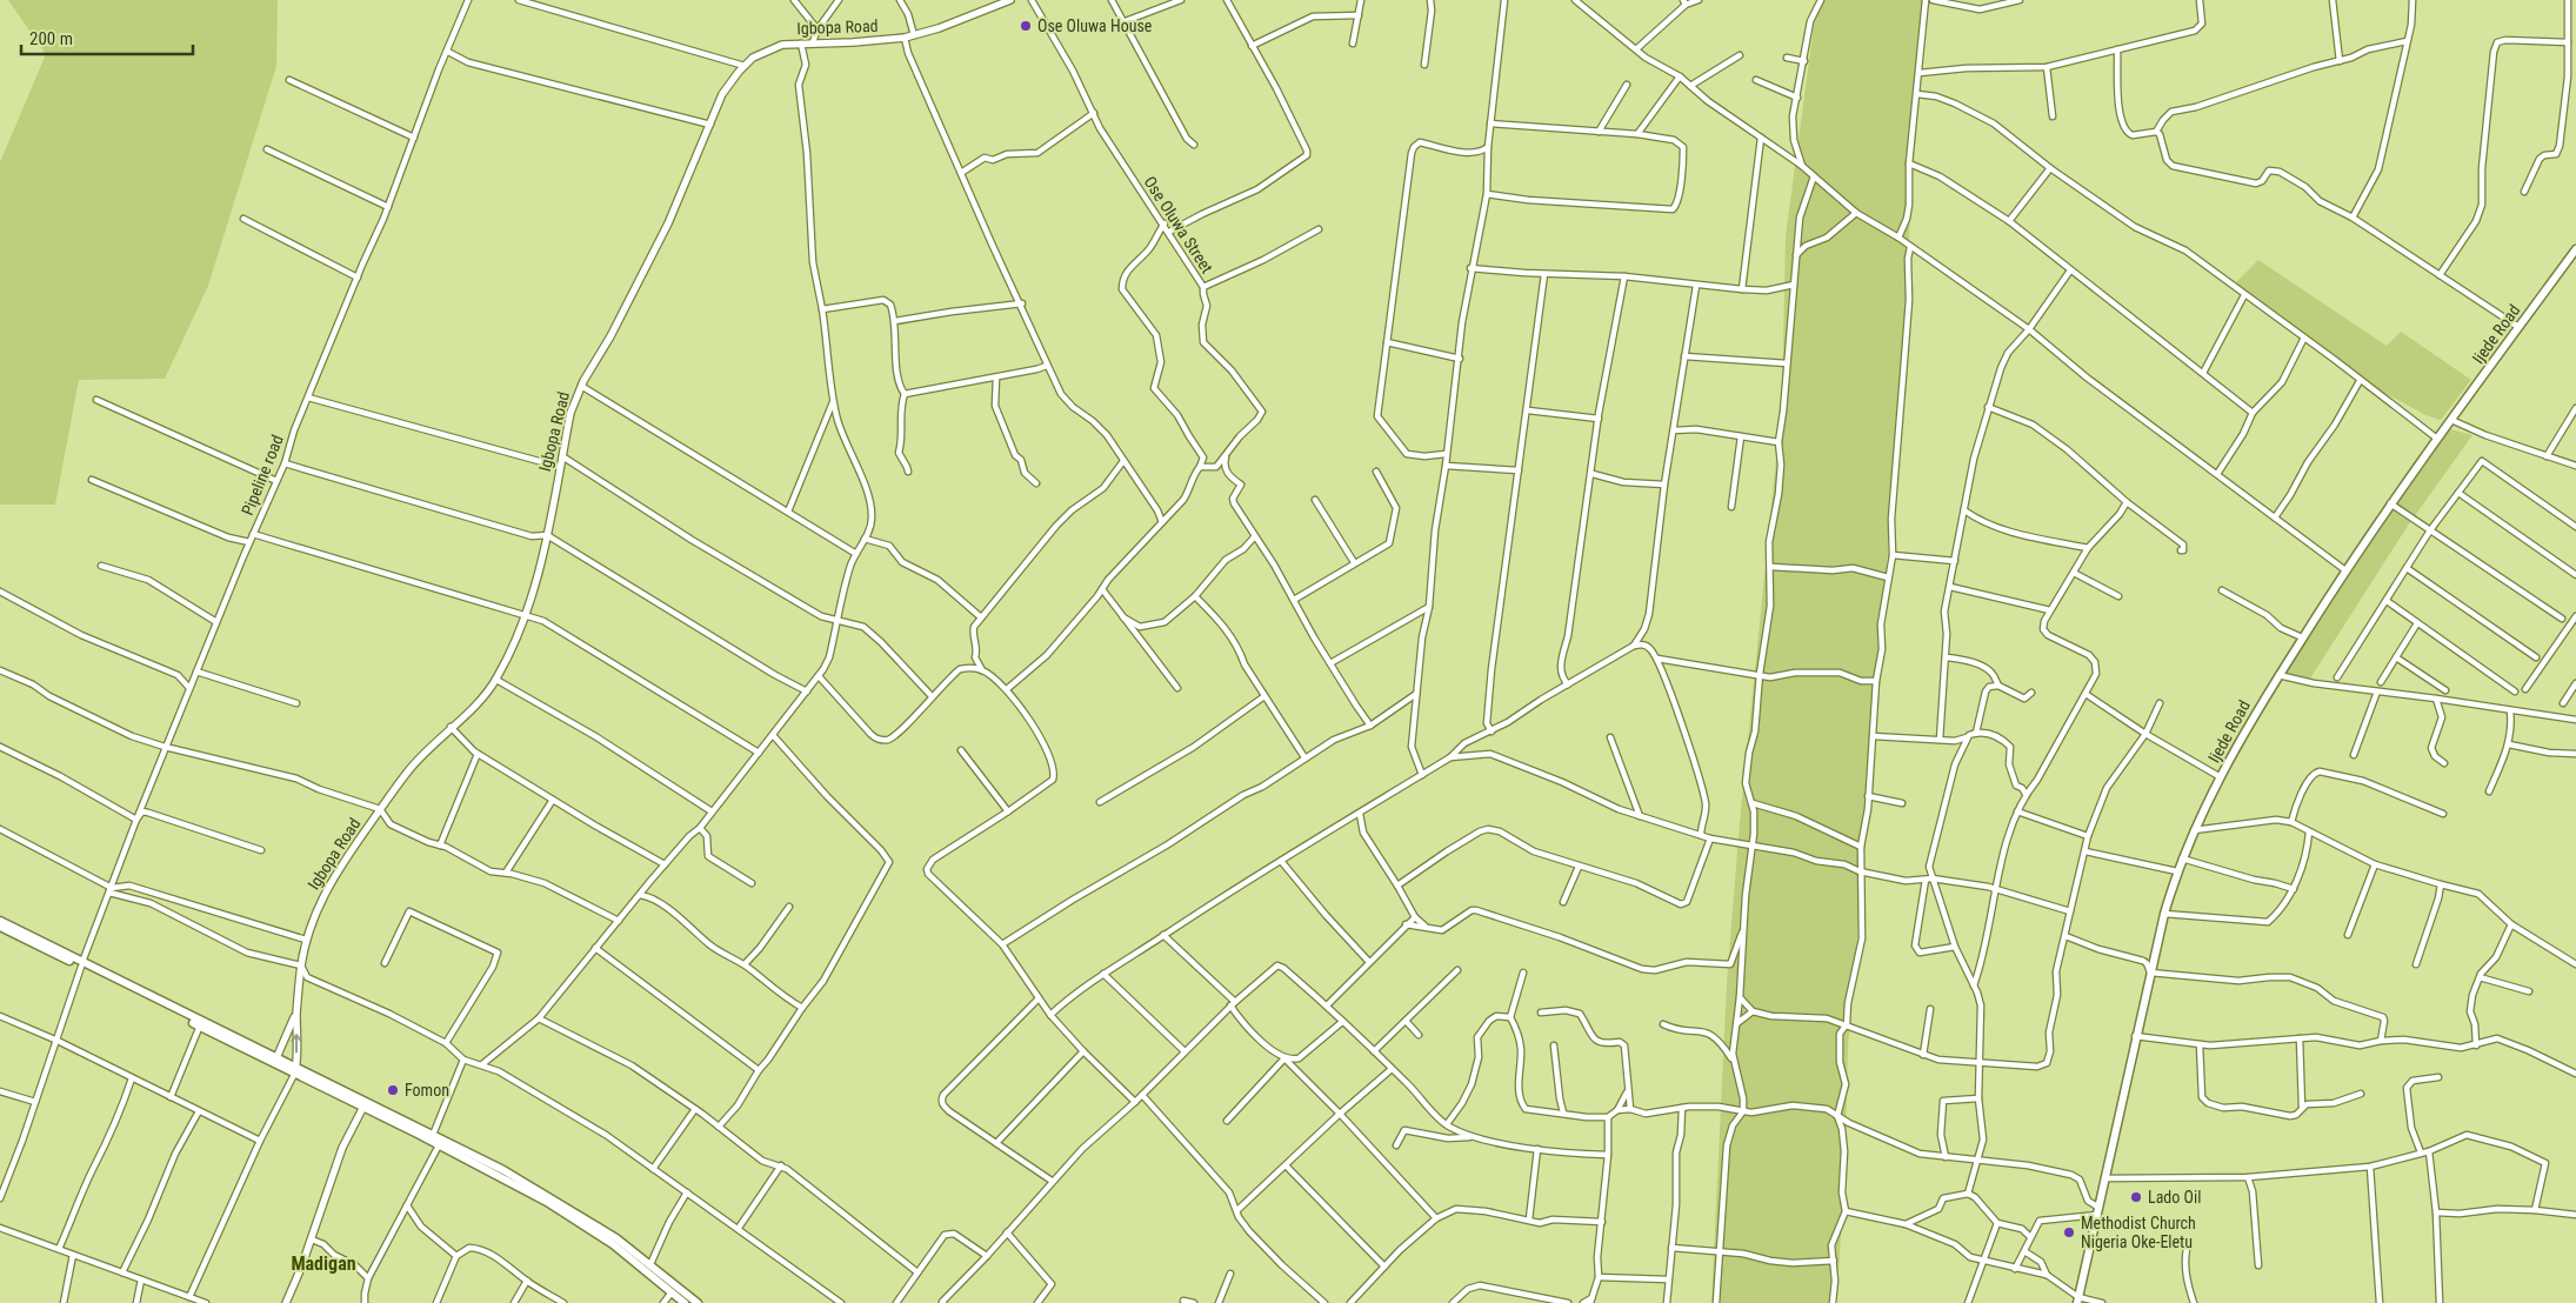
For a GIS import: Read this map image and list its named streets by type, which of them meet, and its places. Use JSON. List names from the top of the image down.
{
  "streets": {
    "main road": ["Ijede Road"],
    "street": ["Igbopa Road", "Ose Oluwa Street", "Pipeline road"]
  },
  "districts": ["Madigan"],
  "places": [
    "Ose Oluwa House",
    "Fomon",
    "Lado Oil",
    "Methodist Church Nigeria Oke-Eletu"
  ],
  "scale_bar": "200 m"
}
